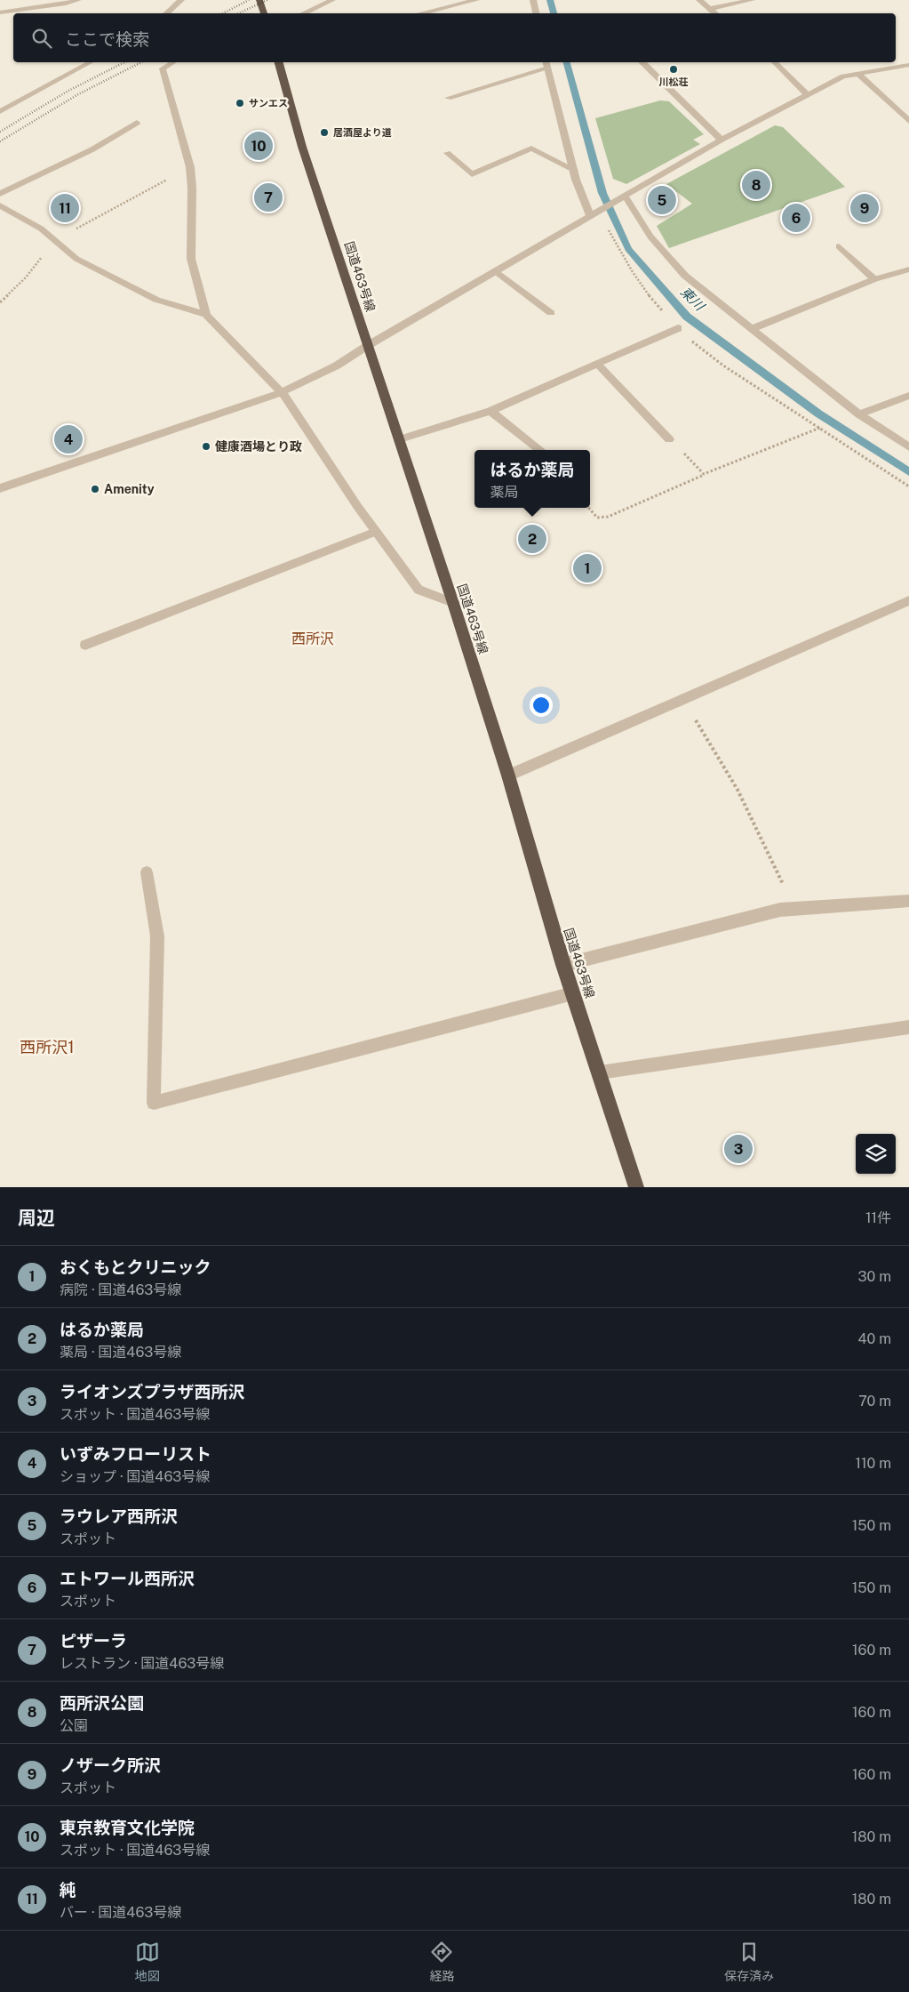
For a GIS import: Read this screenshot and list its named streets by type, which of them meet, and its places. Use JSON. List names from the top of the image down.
{
  "streets": {
    "highway": ["国道463号線"]
  },
  "districts": ["西所沢", "西所沢1"],
  "water": ["東川"],
  "places": [
    "川松荘",
    "サンエス",
    "居酒屋より道",
    "健康酒場とり政",
    "Amenity"
  ],
  "page": {
    "search": "ここで検索",
    "pins": [
      "10",
      "8",
      "7",
      "5",
      "9",
      "11",
      "6",
      "4",
      "2",
      "1",
      "3"
    ],
    "popup": ["はるか薬局", "薬局"],
    "heading": ["周辺", "11件"],
    "list": [
      {
        "mark": "1",
        "name": "おくもとクリニック",
        "note": "病院 · 国道463号線",
        "value": "30 m"
      },
      {
        "mark": "2",
        "name": "はるか薬局",
        "note": "薬局 · 国道463号線",
        "value": "40 m"
      },
      {
        "mark": "3",
        "name": "ライオンズプラザ西所沢",
        "note": "スポット · 国道463号線",
        "value": "70 m"
      },
      {
        "mark": "4",
        "name": "いずみフローリスト",
        "note": "ショップ · 国道463号線",
        "value": "110 m"
      },
      {
        "mark": "5",
        "name": "ラウレア西所沢",
        "note": "スポット",
        "value": "150 m"
      },
      {
        "mark": "6",
        "name": "エトワール西所沢",
        "note": "スポット",
        "value": "150 m"
      },
      {
        "mark": "7",
        "name": "ピザーラ",
        "note": "レストラン · 国道463号線",
        "value": "160 m"
      },
      {
        "mark": "8",
        "name": "西所沢公園",
        "note": "公園",
        "value": "160 m"
      },
      {
        "mark": "9",
        "name": "ノザーク所沢",
        "note": "スポット",
        "value": "160 m"
      },
      {
        "mark": "10",
        "name": "東京教育文化学院",
        "note": "スポット · 国道463号線",
        "value": "180 m"
      },
      {
        "mark": "11",
        "name": "純",
        "note": "バー · 国道463号線",
        "value": "180 m"
      }
    ],
    "nav": ["地図", "経路", "保存済み"]
  }
}
